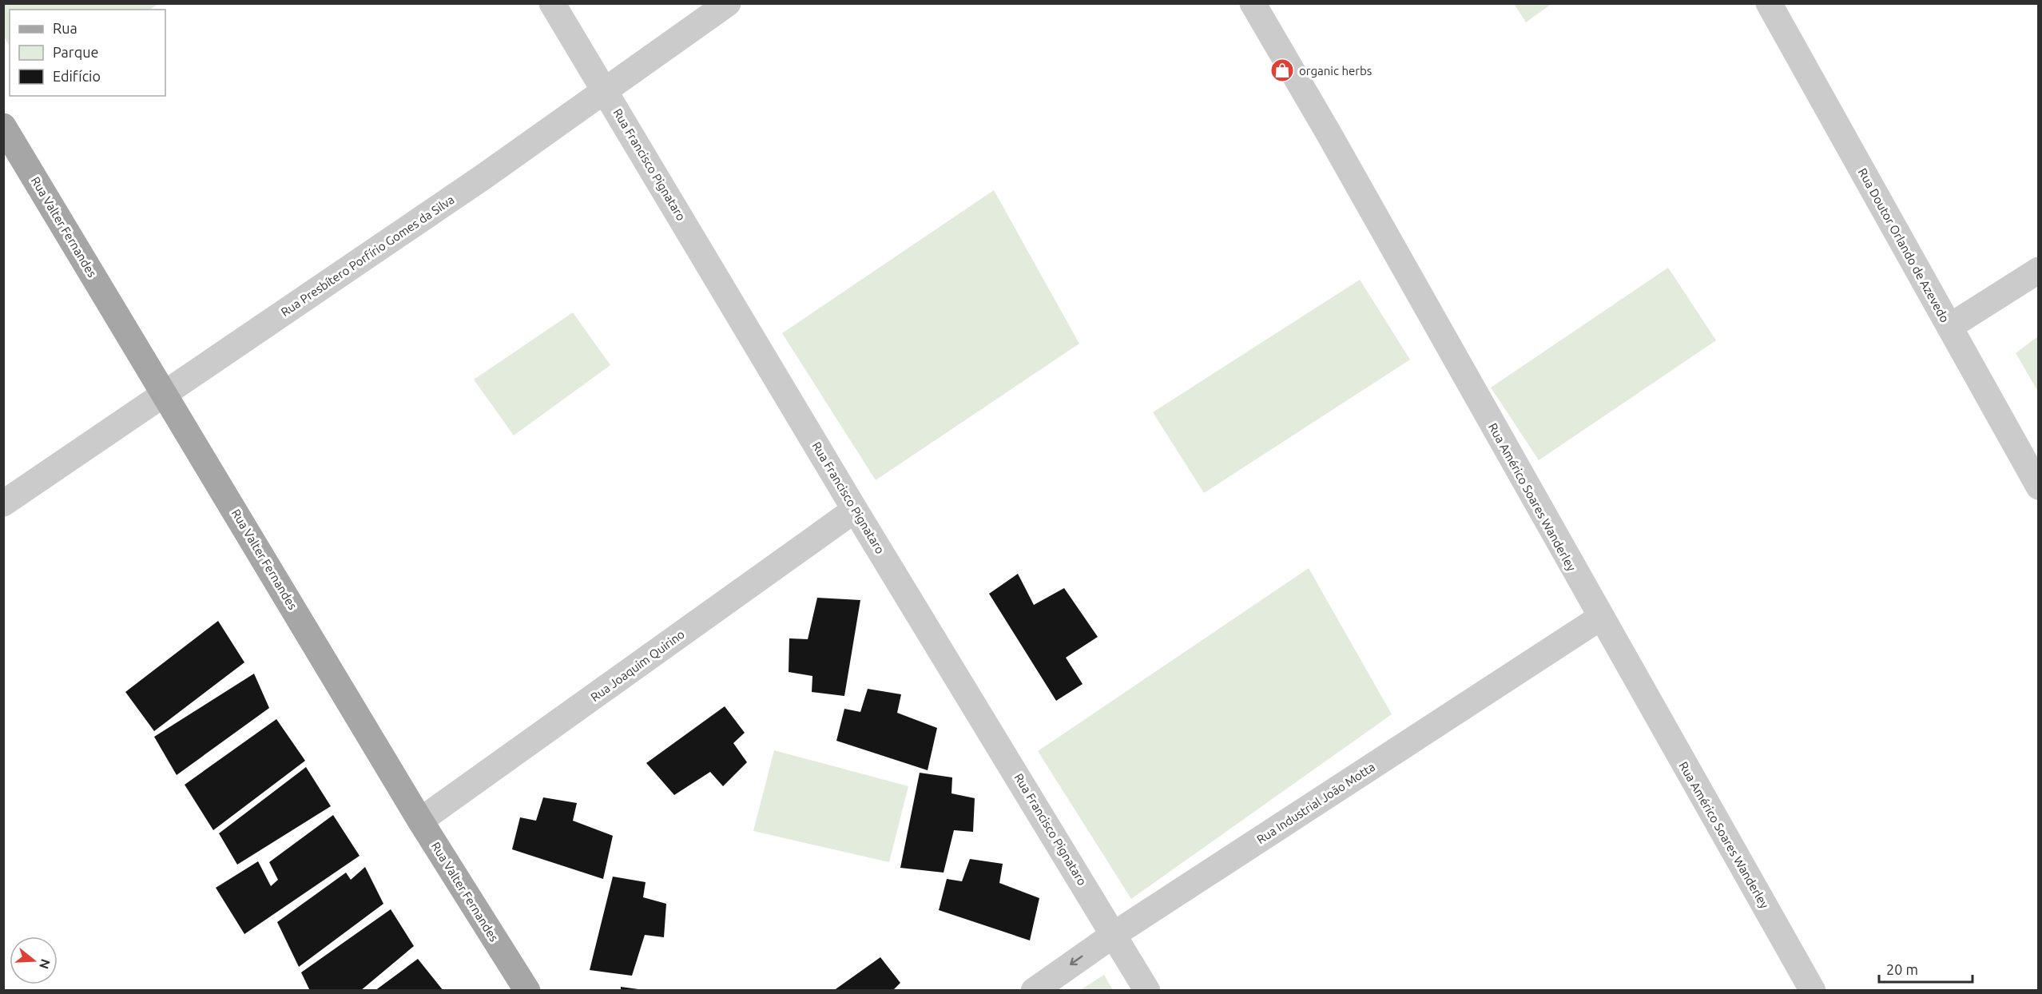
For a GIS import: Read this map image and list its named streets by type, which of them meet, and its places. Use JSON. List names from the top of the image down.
{
  "streets": {
    "main road": ["Rua Valter Fernandes"],
    "street": [
      "Rua Francisco Pignataro",
      "Rua Doutor Orlando de Azevedo",
      "Rua Presbítero Porfírio Gomes da Silva",
      "Rua Américo Soares Wanderley",
      "Rua Joaquim Quirino",
      "Rua Industrial João Motta"
    ]
  },
  "crossings": [
    ["Rua Francisco Pignataro", "Rua Presbítero Porfírio Gomes da Silva"],
    ["Rua Francisco Pignataro", "Rua Joaquim Quirino"],
    ["Rua Francisco Pignataro", "Rua Industrial João Motta"],
    ["Rua Valter Fernandes", "Rua Presbítero Porfírio Gomes da Silva"],
    ["Rua Valter Fernandes", "Rua Joaquim Quirino"],
    ["Rua Américo Soares Wanderley", "Rua Industrial João Motta"]
  ],
  "places": {
    "shop": ["organic herbs"]
  },
  "legend": ["Rua", "Parque", "Edifício"],
  "scale_bar": "20 m",
  "north": "right"
}
